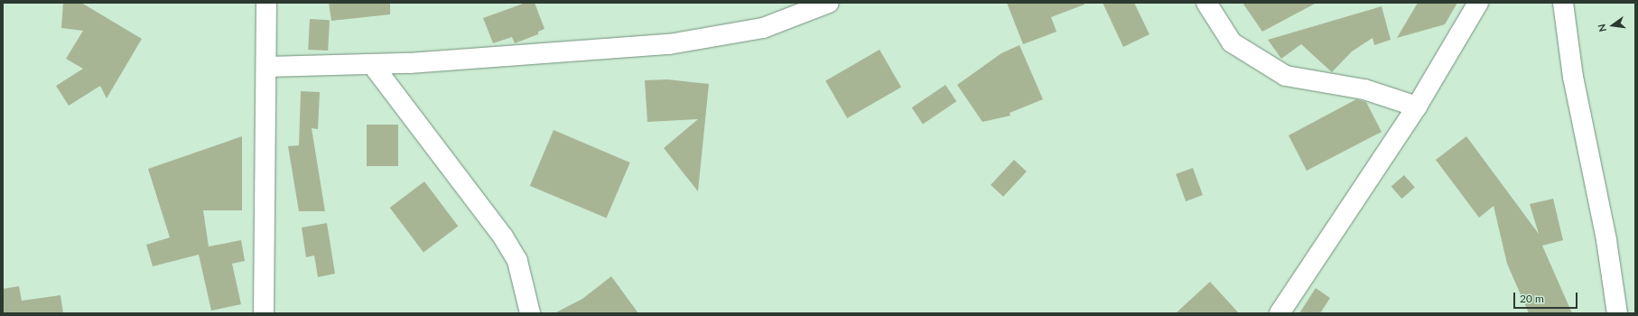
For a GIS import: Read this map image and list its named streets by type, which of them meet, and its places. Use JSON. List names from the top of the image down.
{
  "scale_bar": "20 m",
  "north": "left"
}
